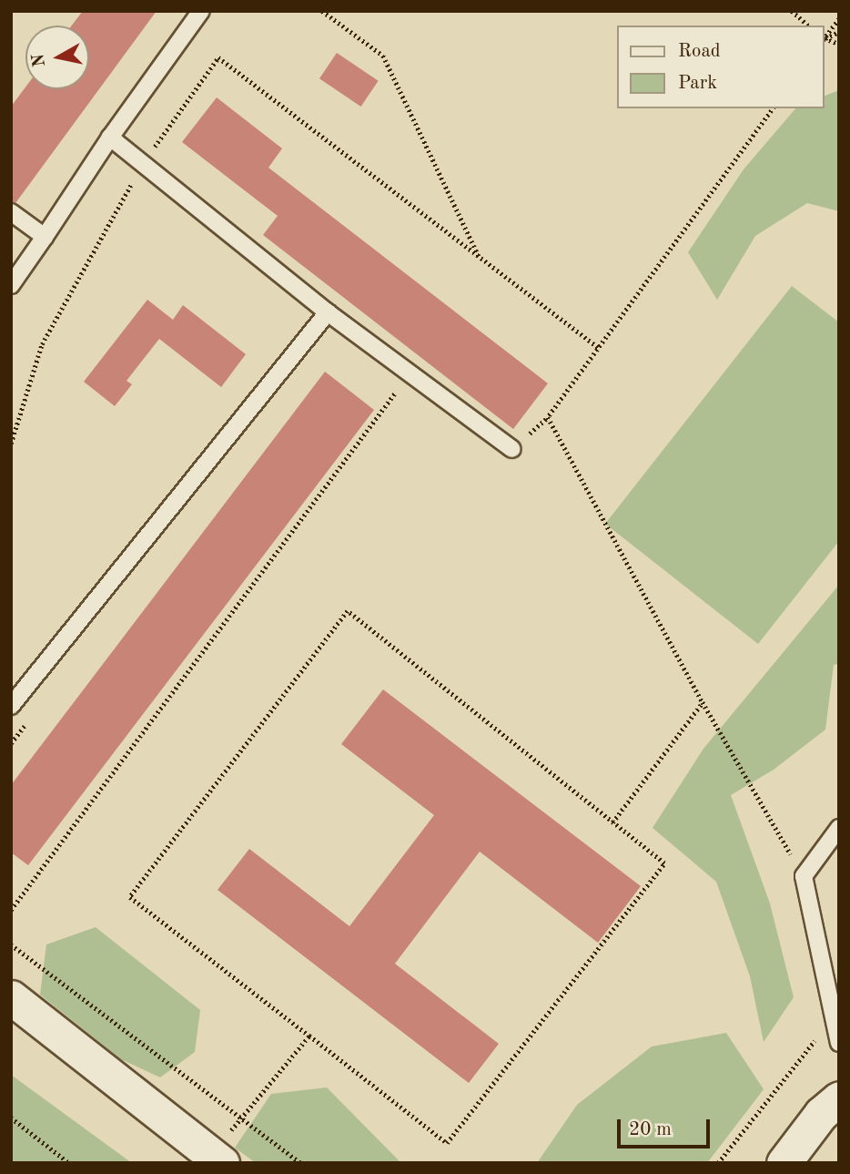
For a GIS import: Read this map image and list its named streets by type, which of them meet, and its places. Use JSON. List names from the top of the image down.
{
  "legend": ["Road", "Park"],
  "scale_bar": "20 m",
  "north": "left"
}
